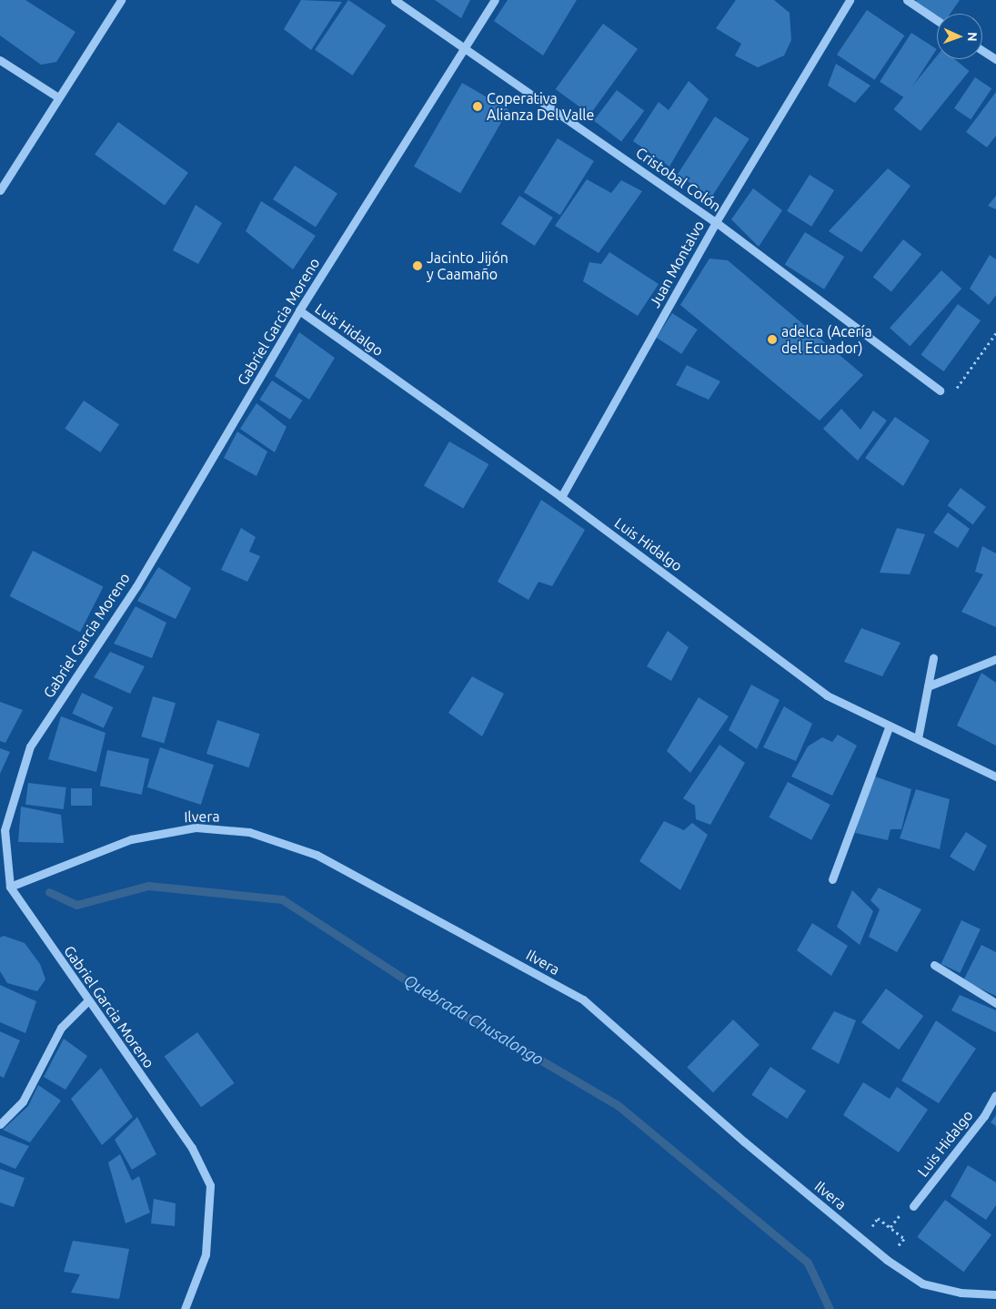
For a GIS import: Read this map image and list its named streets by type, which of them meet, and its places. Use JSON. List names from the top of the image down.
{
  "streets": {
    "street": [
      "Cristobal Colón",
      "Juan Montalvo",
      "Gabriel Garcia Moreno",
      "Luis Hidalgo",
      "Ilvera"
    ]
  },
  "crossings": [
    ["Cristobal Colón", "Juan Montalvo"],
    ["Cristobal Colón", "Gabriel Garcia Moreno"],
    ["Juan Montalvo", "Luis Hidalgo"],
    ["Gabriel Garcia Moreno", "Luis Hidalgo"],
    ["Gabriel Garcia Moreno", "Ilvera"]
  ],
  "water": ["Quebrada Chusalongo"],
  "places": ["Coperativa Alianza Del Valle", "Jacinto Jijón y Caamaño", "adelca (Acería del Ecuador)"],
  "north": "right"
}
